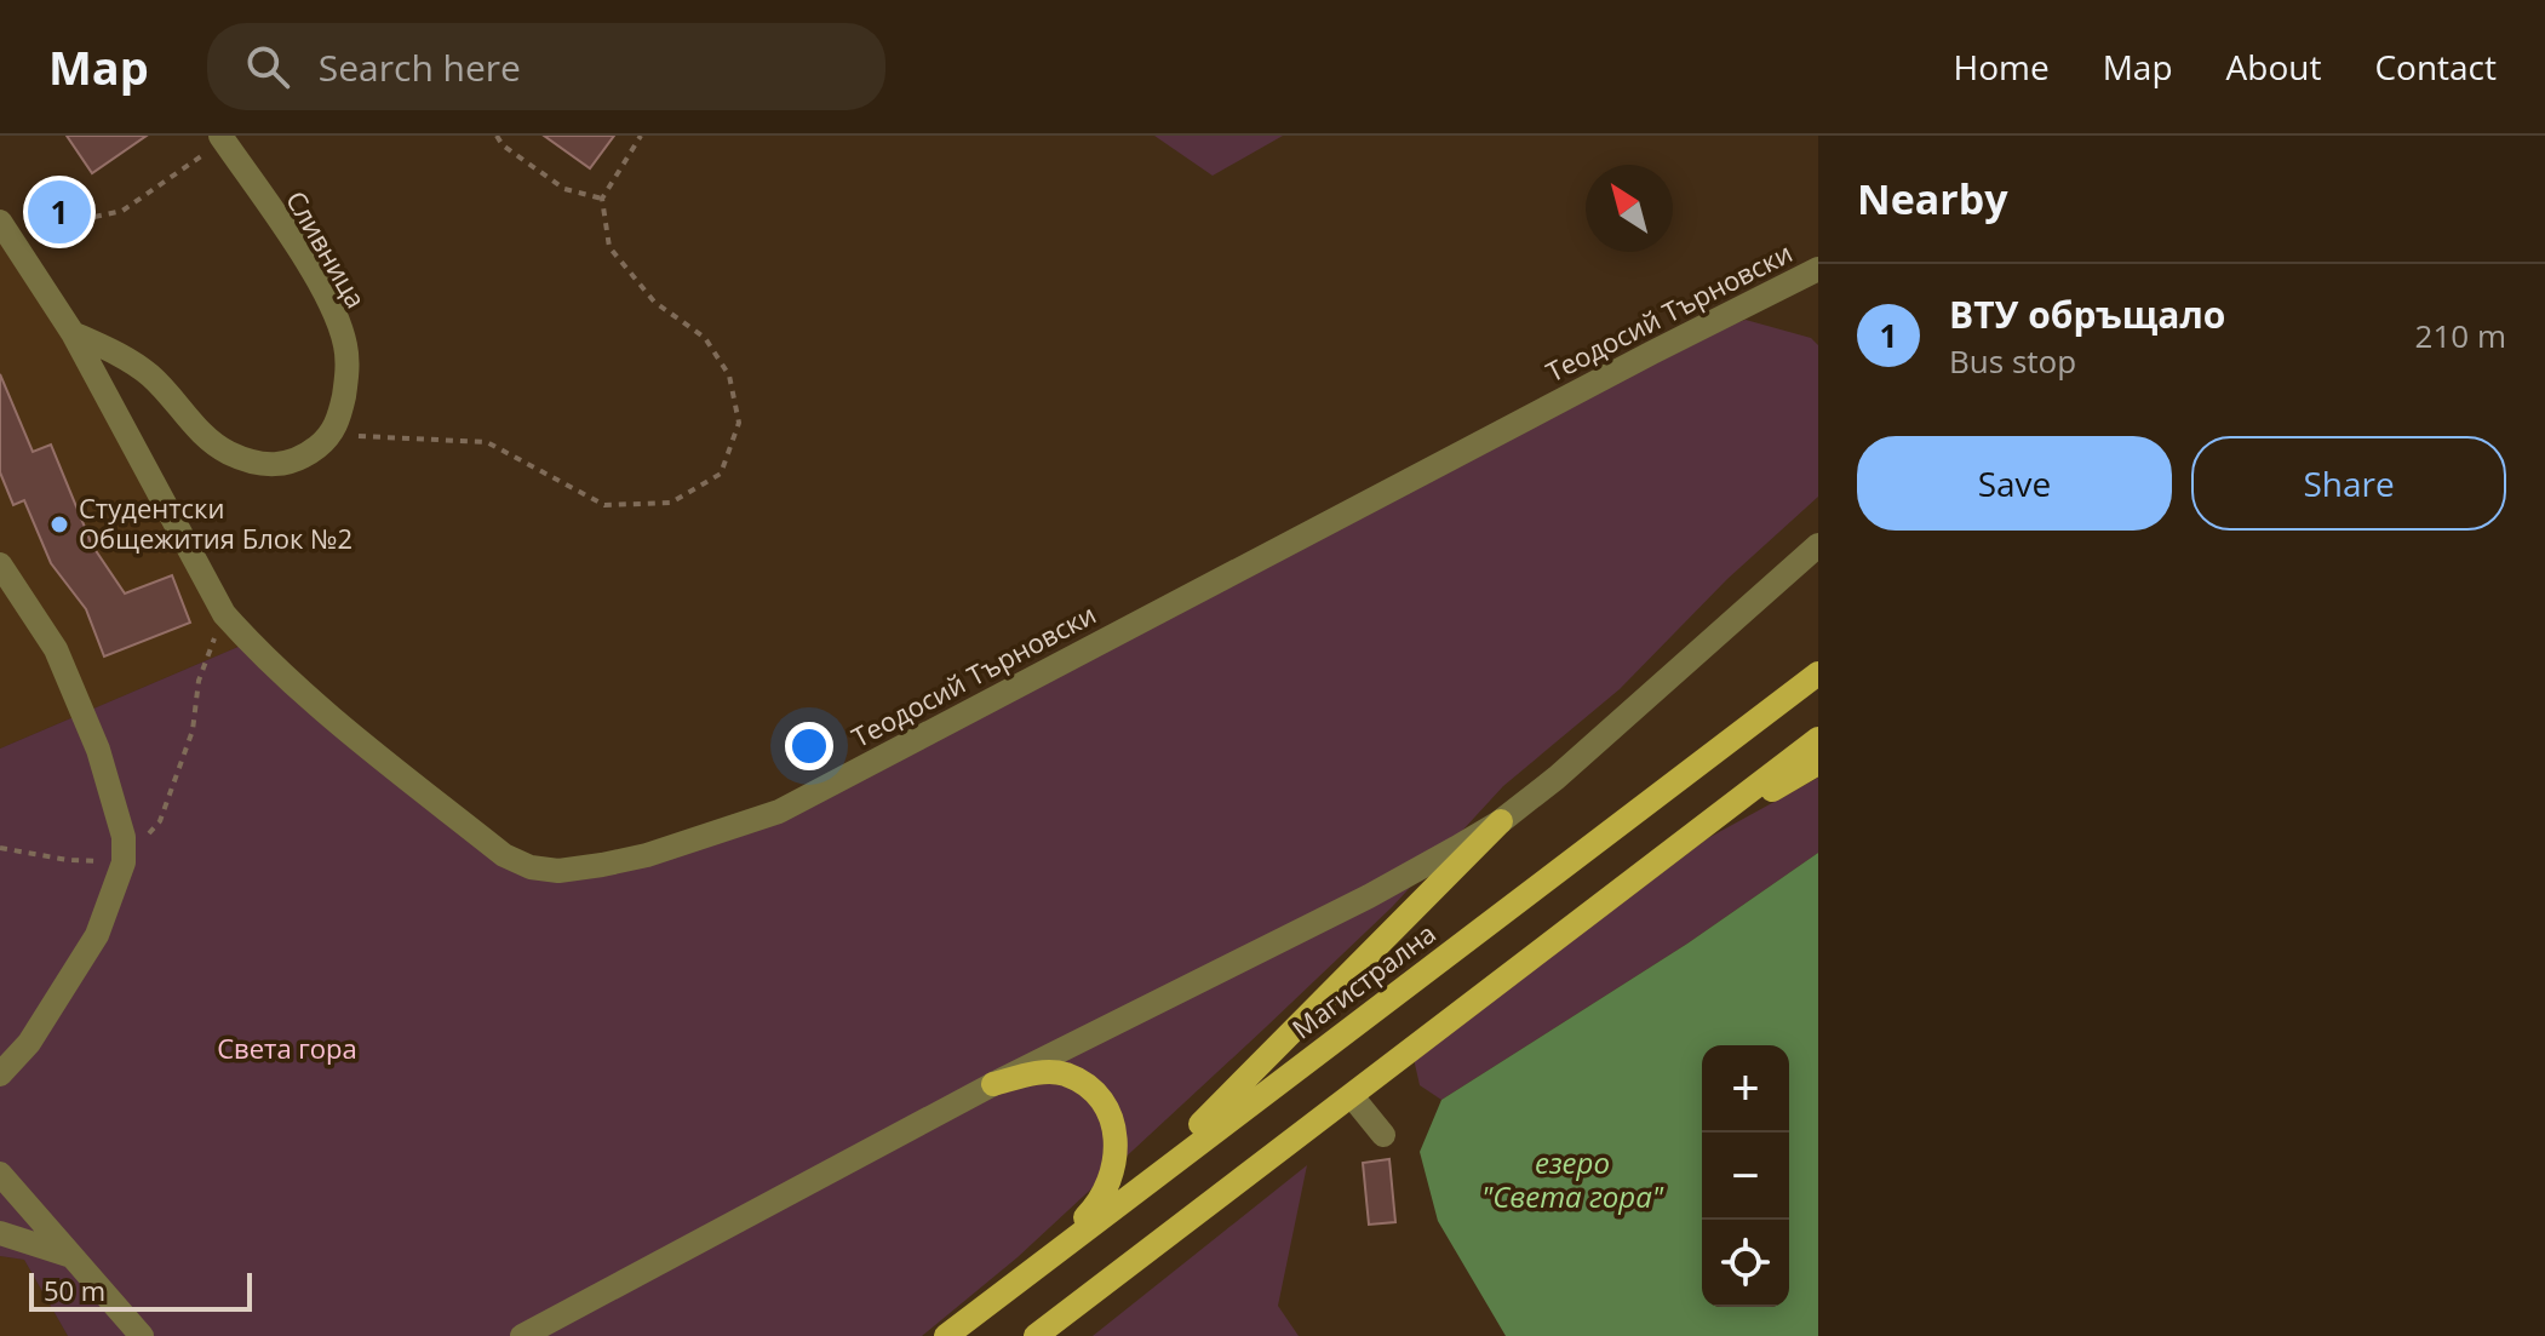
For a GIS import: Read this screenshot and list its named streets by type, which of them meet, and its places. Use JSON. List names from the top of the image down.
{
  "streets": {
    "main road": ["Магистрална"],
    "street": ["Сливница", "Теодосий Търновски"]
  },
  "water": ["езеро \"Света гора\""],
  "parks": ["Света гора"],
  "places": ["Студентски Общежития Блок №2"],
  "scale_bar": "50 m",
  "north": "top left",
  "page": {
    "header": "Map",
    "search": "Search here",
    "nav": [
      "Home",
      "Map",
      "About",
      "Contact"
    ],
    "heading": "Nearby",
    "pins": "1",
    "list": [
      {
        "mark": "1",
        "name": "ВТУ обръщало",
        "note": "Bus stop",
        "value": "210 m"
      }
    ],
    "buttons": ["Save", "Share"],
    "map_buttons": ["+", "−"],
    "scale": "50 m"
  }
}
